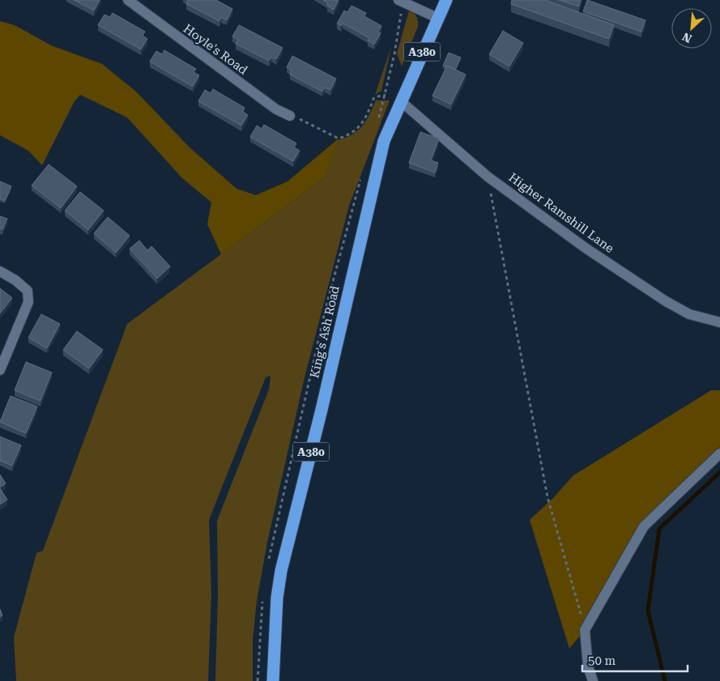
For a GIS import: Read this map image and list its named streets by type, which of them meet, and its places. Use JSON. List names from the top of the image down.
{
  "streets": {
    "highway": ["A380", "King's Ash Road"],
    "street": ["Hoyle's Road", "Higher Ramshill Lane"]
  },
  "crossings": [
    ["Higher Ramshill Lane", "King's Ash Road"]
  ],
  "scale_bar": "50 m",
  "north": "bottom left"
}
